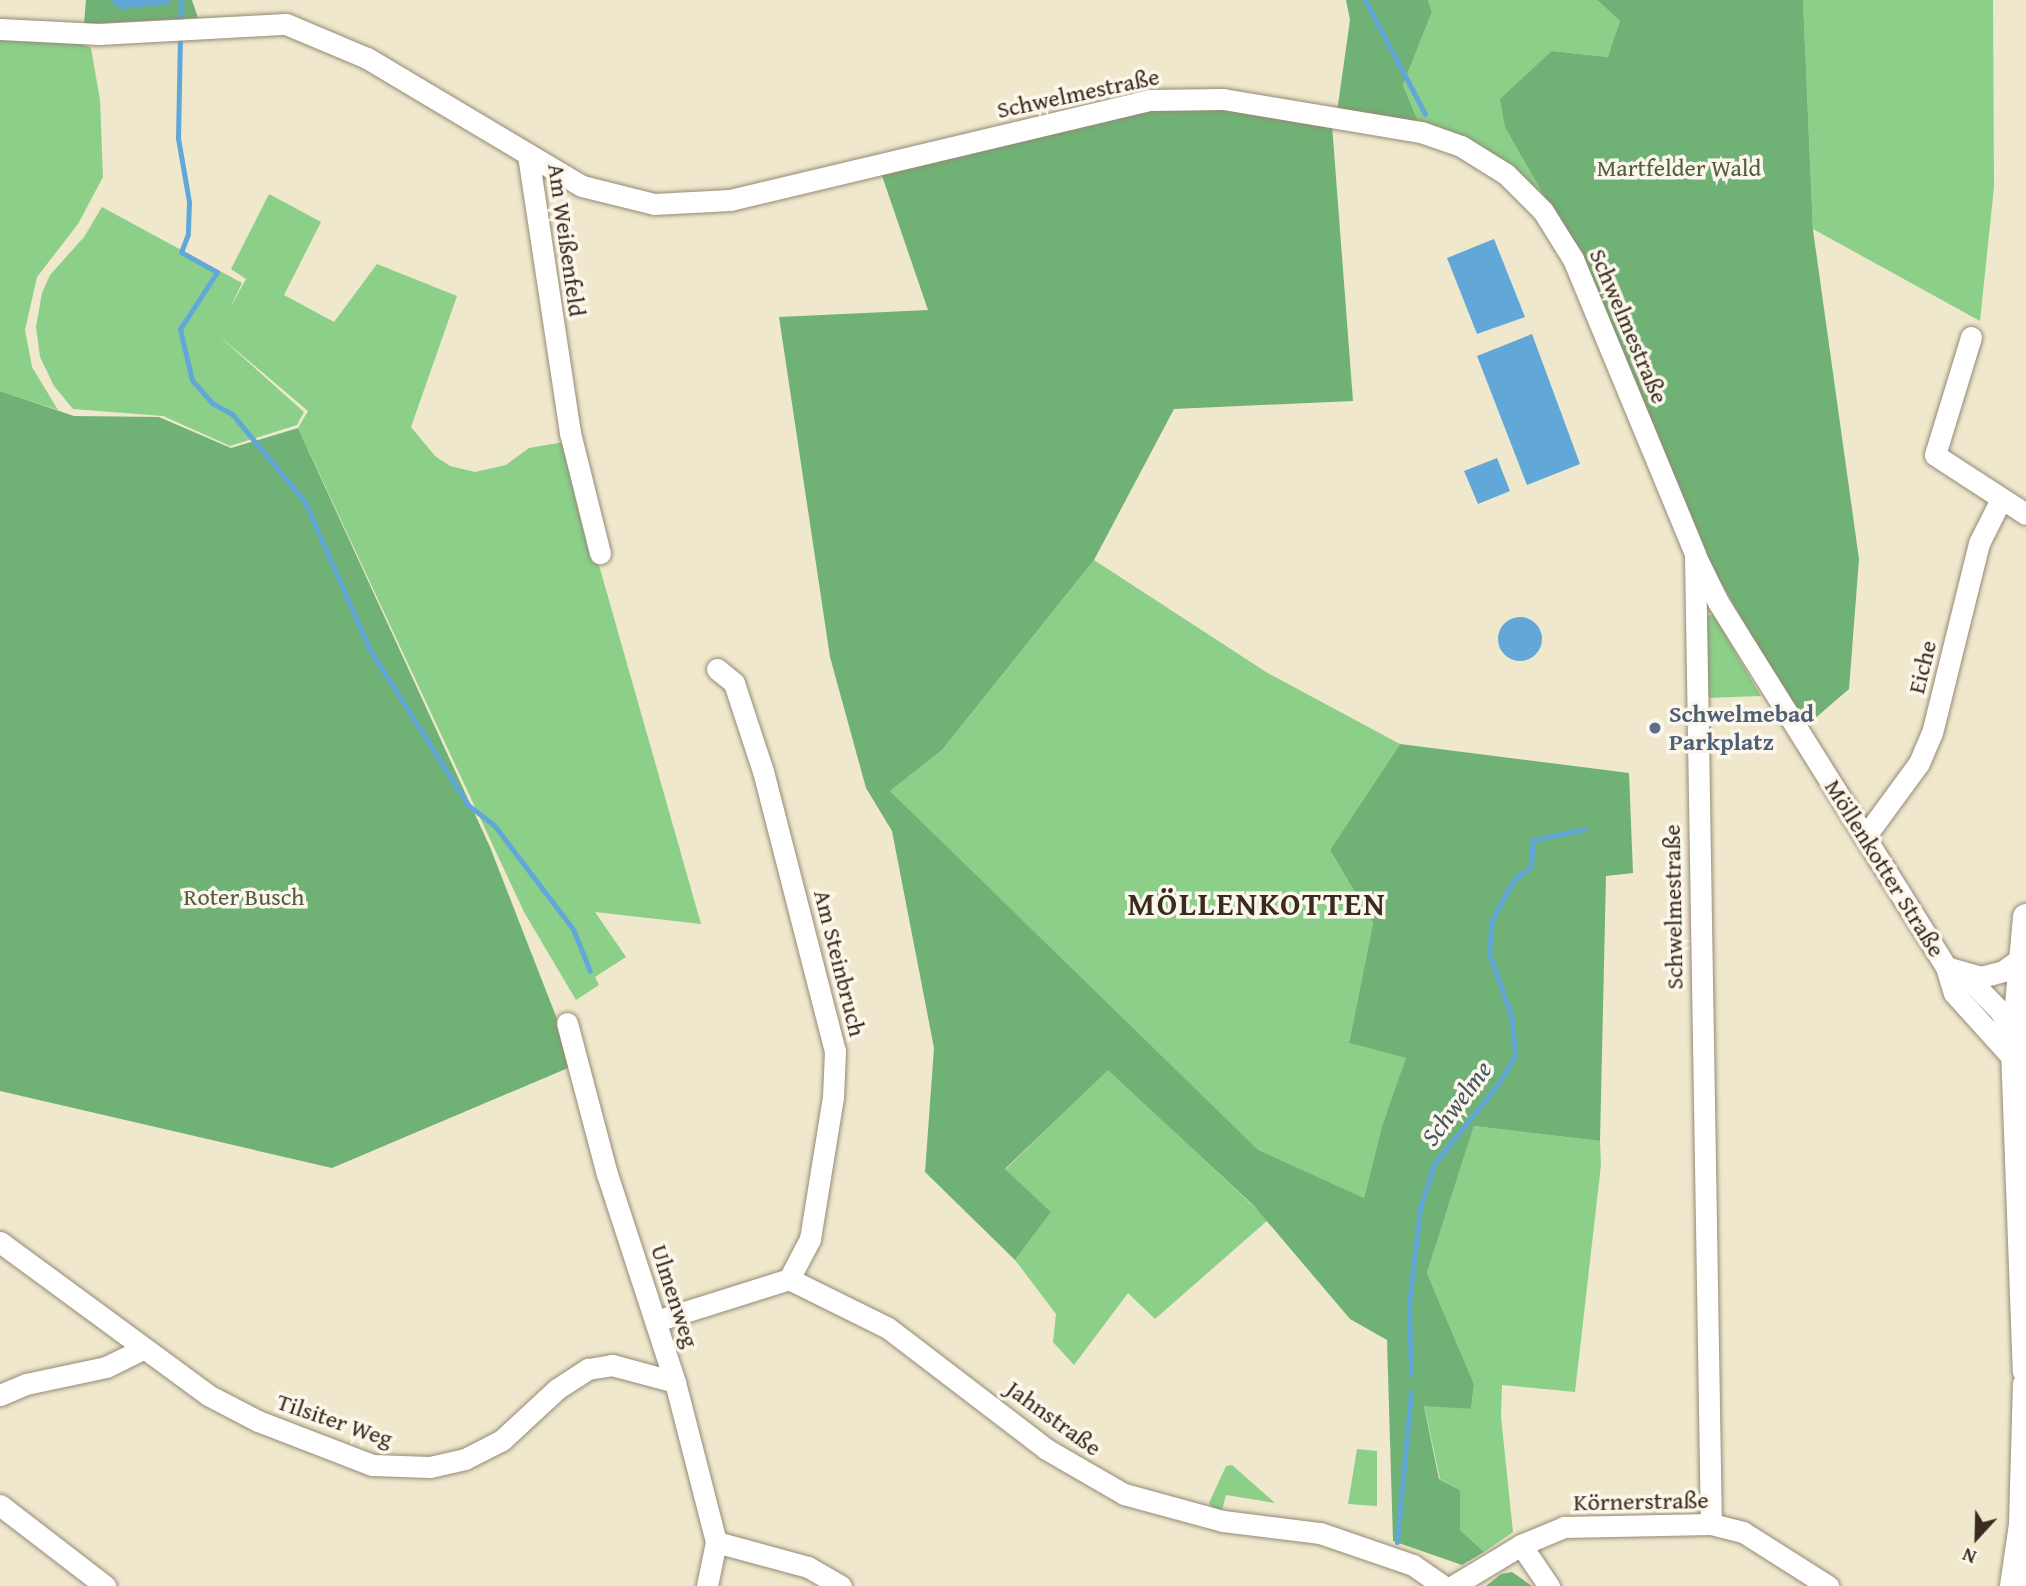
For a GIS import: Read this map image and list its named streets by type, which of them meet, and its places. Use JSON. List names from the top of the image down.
{
  "streets": {
    "street": [
      "Schwelmestraße",
      "Am Weißenfeld",
      "Eiche",
      "Möllenkotter Straße",
      "Am Steinbruch",
      "Ulmenweg",
      "Jahnstraße",
      "Tilsiter Weg",
      "Körnerstraße"
    ]
  },
  "crossings": [
    ["Schwelmestraße", "Am Weißenfeld"],
    ["Schwelmestraße", "Möllenkotter Straße"],
    ["Schwelmestraße", "Körnerstraße"],
    ["Eiche", "Möllenkotter Straße"],
    ["Am Steinbruch", "Jahnstraße"],
    ["Ulmenweg", "Tilsiter Weg"]
  ],
  "districts": ["MÖLLENKOTTEN"],
  "water": ["Schwelme"],
  "parks": ["Martfelder Wald", "Roter Busch"],
  "places": ["Schwelmebad Parkplatz"],
  "north": "bottom"
}
